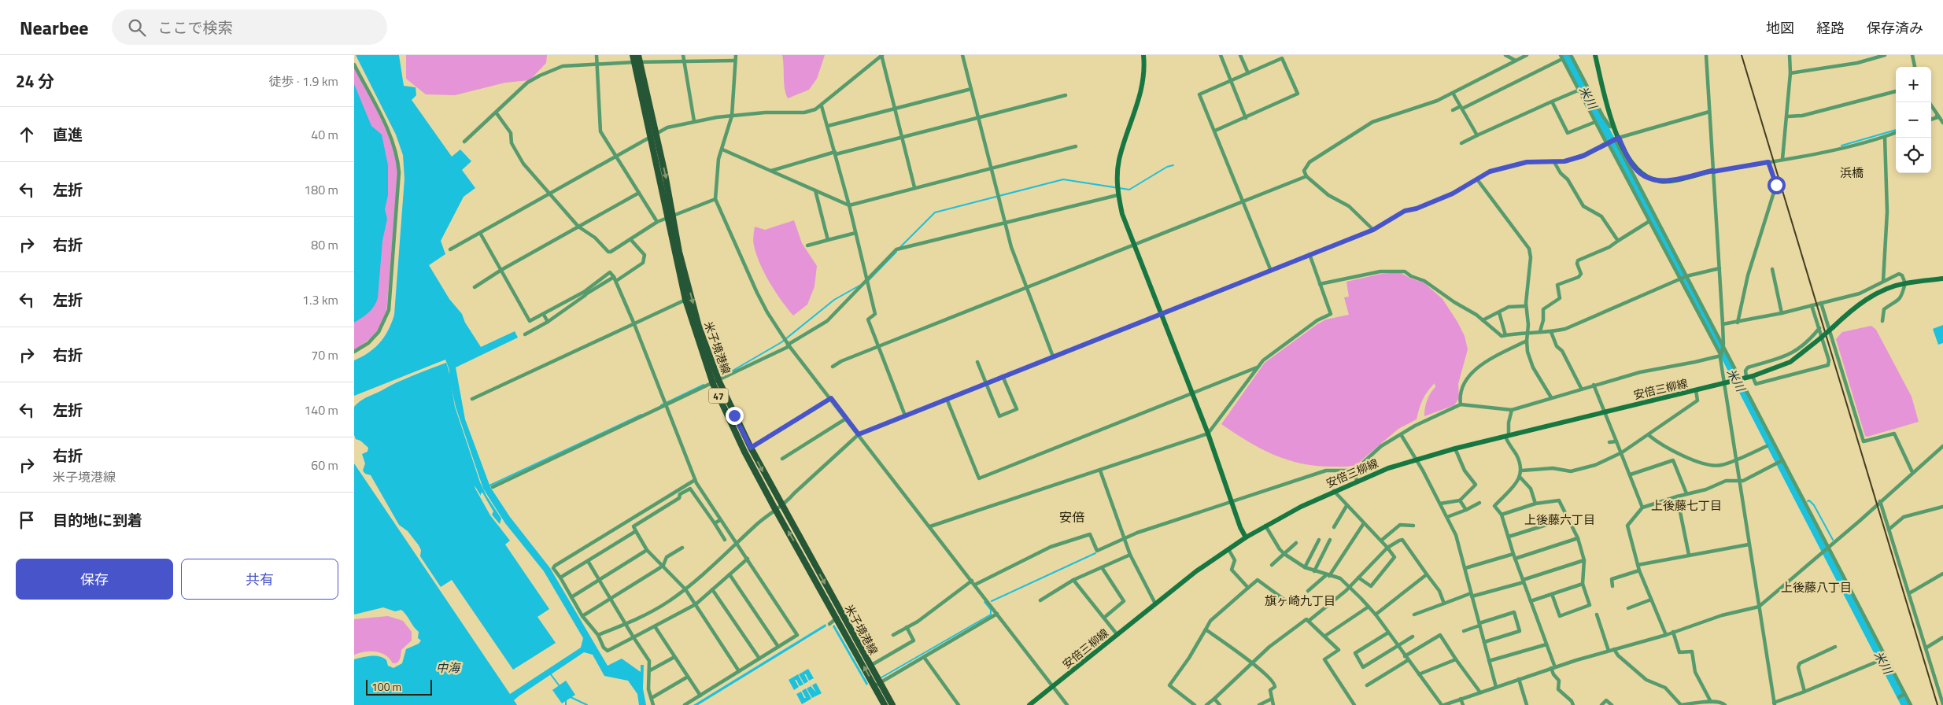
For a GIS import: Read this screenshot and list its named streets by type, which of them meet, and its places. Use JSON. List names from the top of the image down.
{
  "streets": {
    "main road": ["米子境港線", "47"],
    "street": ["安倍三柳線"]
  },
  "districts": [
    "浜橋",
    "上後藤七丁目",
    "安倍",
    "上後藤六丁目",
    "上後藤八丁目",
    "旗ヶ崎九丁目"
  ],
  "water": ["米川", "中海"],
  "scale_bar": "100 m",
  "page": {
    "header": "Nearbee",
    "search": "ここで検索",
    "nav": ["地図", "経路", "保存済み"],
    "heading": ["24 分", "徒歩 · 1.9 km"],
    "map_buttons": ["+", "−"],
    "list": [
      ["直進", "40 m"],
      ["左折", "180 m"],
      ["右折", "80 m"],
      ["左折", "1.3 km"],
      ["右折", "70 m"],
      ["左折", "140 m"],
      ["右折", "米子境港線", "60 m"],
      "目的地に到着"
    ],
    "buttons": ["保存", "共有"],
    "scale": "100 m"
  }
}
